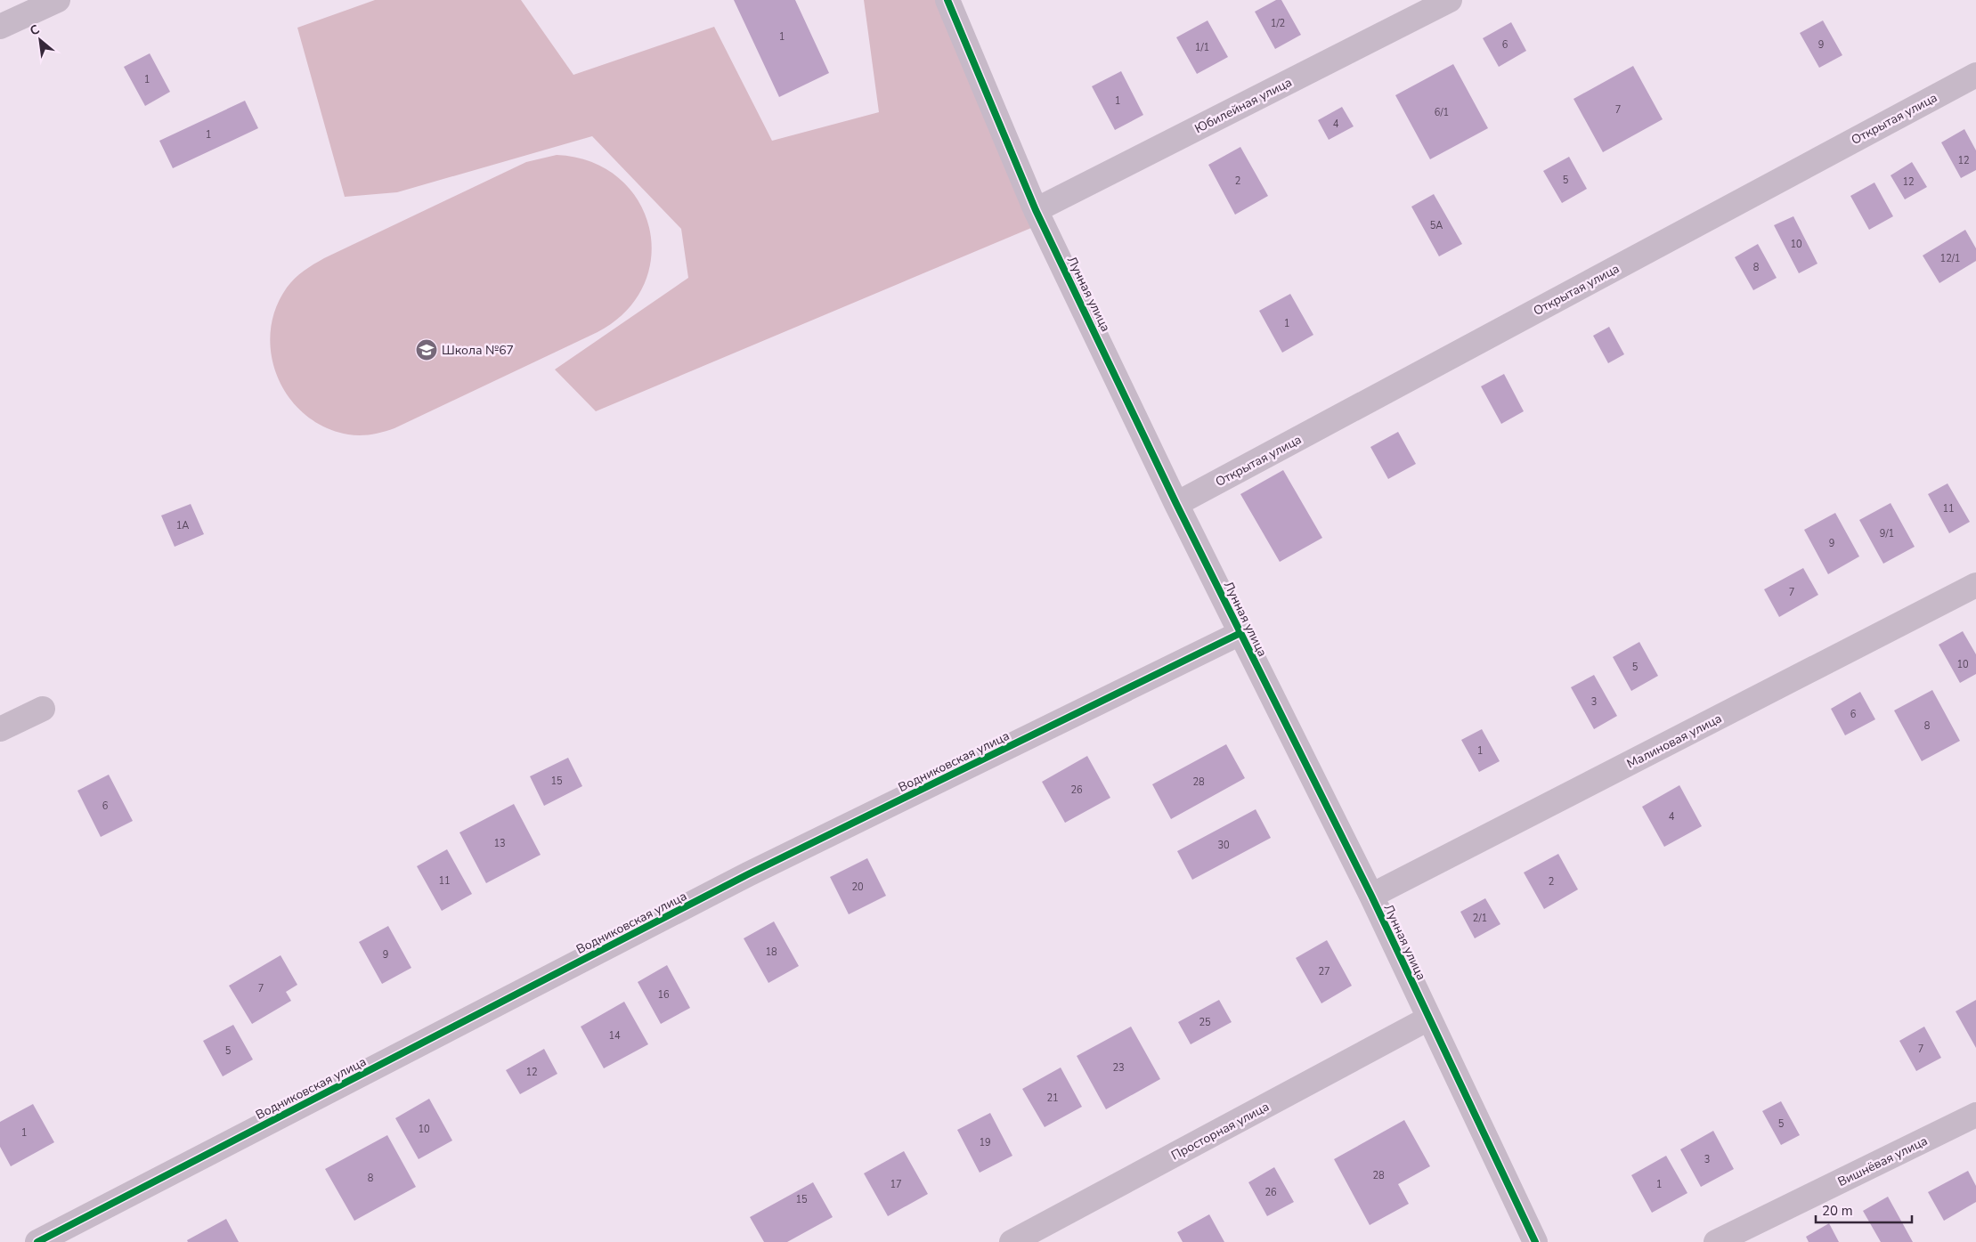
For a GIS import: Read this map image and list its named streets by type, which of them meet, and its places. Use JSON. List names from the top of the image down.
{
  "streets": {
    "street": [
      "Юбилейная улица",
      "Открытая улица",
      "Лунная улица",
      "Малиновая улица",
      "Водниковская улица",
      "Просторная улица",
      "Вишнёвая улица"
    ]
  },
  "crossings": [
    ["Юбилейная улица", "Лунная улица"],
    ["Открытая улица", "Лунная улица"],
    ["Лунная улица", "Малиновая улица"],
    ["Лунная улица", "Водниковская улица"],
    ["Лунная улица", "Просторная улица"]
  ],
  "places": {
    "school or university": ["Школа №67"]
  },
  "house_numbers": [
    "1/2",
    "1",
    "6",
    "9",
    "1/1",
    "1",
    "1",
    "7",
    "6/1",
    "4",
    "1",
    "12",
    "5",
    "2",
    "12",
    "5А",
    "10",
    "12/1",
    "8",
    "1",
    "11",
    "1А",
    "9/1",
    "9",
    "7",
    "10",
    "5",
    "3",
    "6",
    "8",
    "1",
    "15",
    "28",
    "26",
    "6",
    "4",
    "13",
    "30",
    "11",
    "2",
    "20",
    "2/1",
    "18",
    "9",
    "27",
    "7",
    "16",
    "25",
    "14",
    "7",
    "5",
    "23",
    "12",
    "21",
    "5",
    "10",
    "1",
    "19",
    "3",
    "28",
    "8",
    "17",
    "1",
    "26",
    "15"
  ],
  "scale_bar": "20 m",
  "north": "top left"
}
